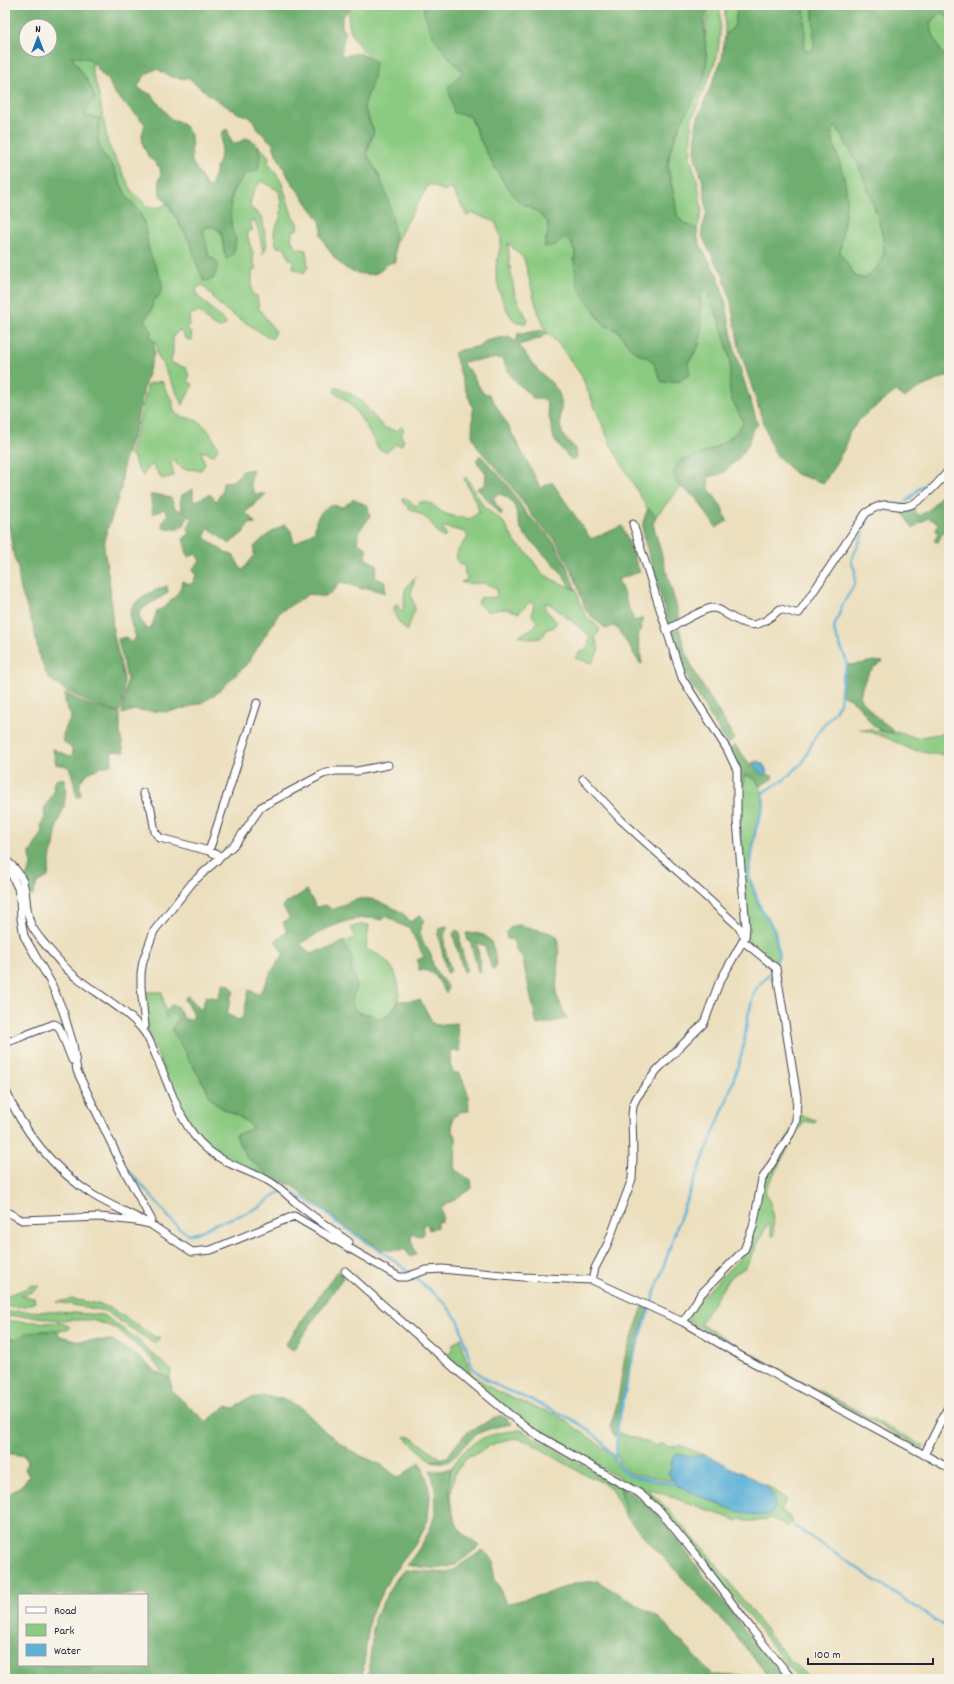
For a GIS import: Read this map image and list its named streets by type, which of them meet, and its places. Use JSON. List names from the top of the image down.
{
  "legend": ["Road", "Park", "Water"],
  "scale_bar": "100 m",
  "north": "top"
}
